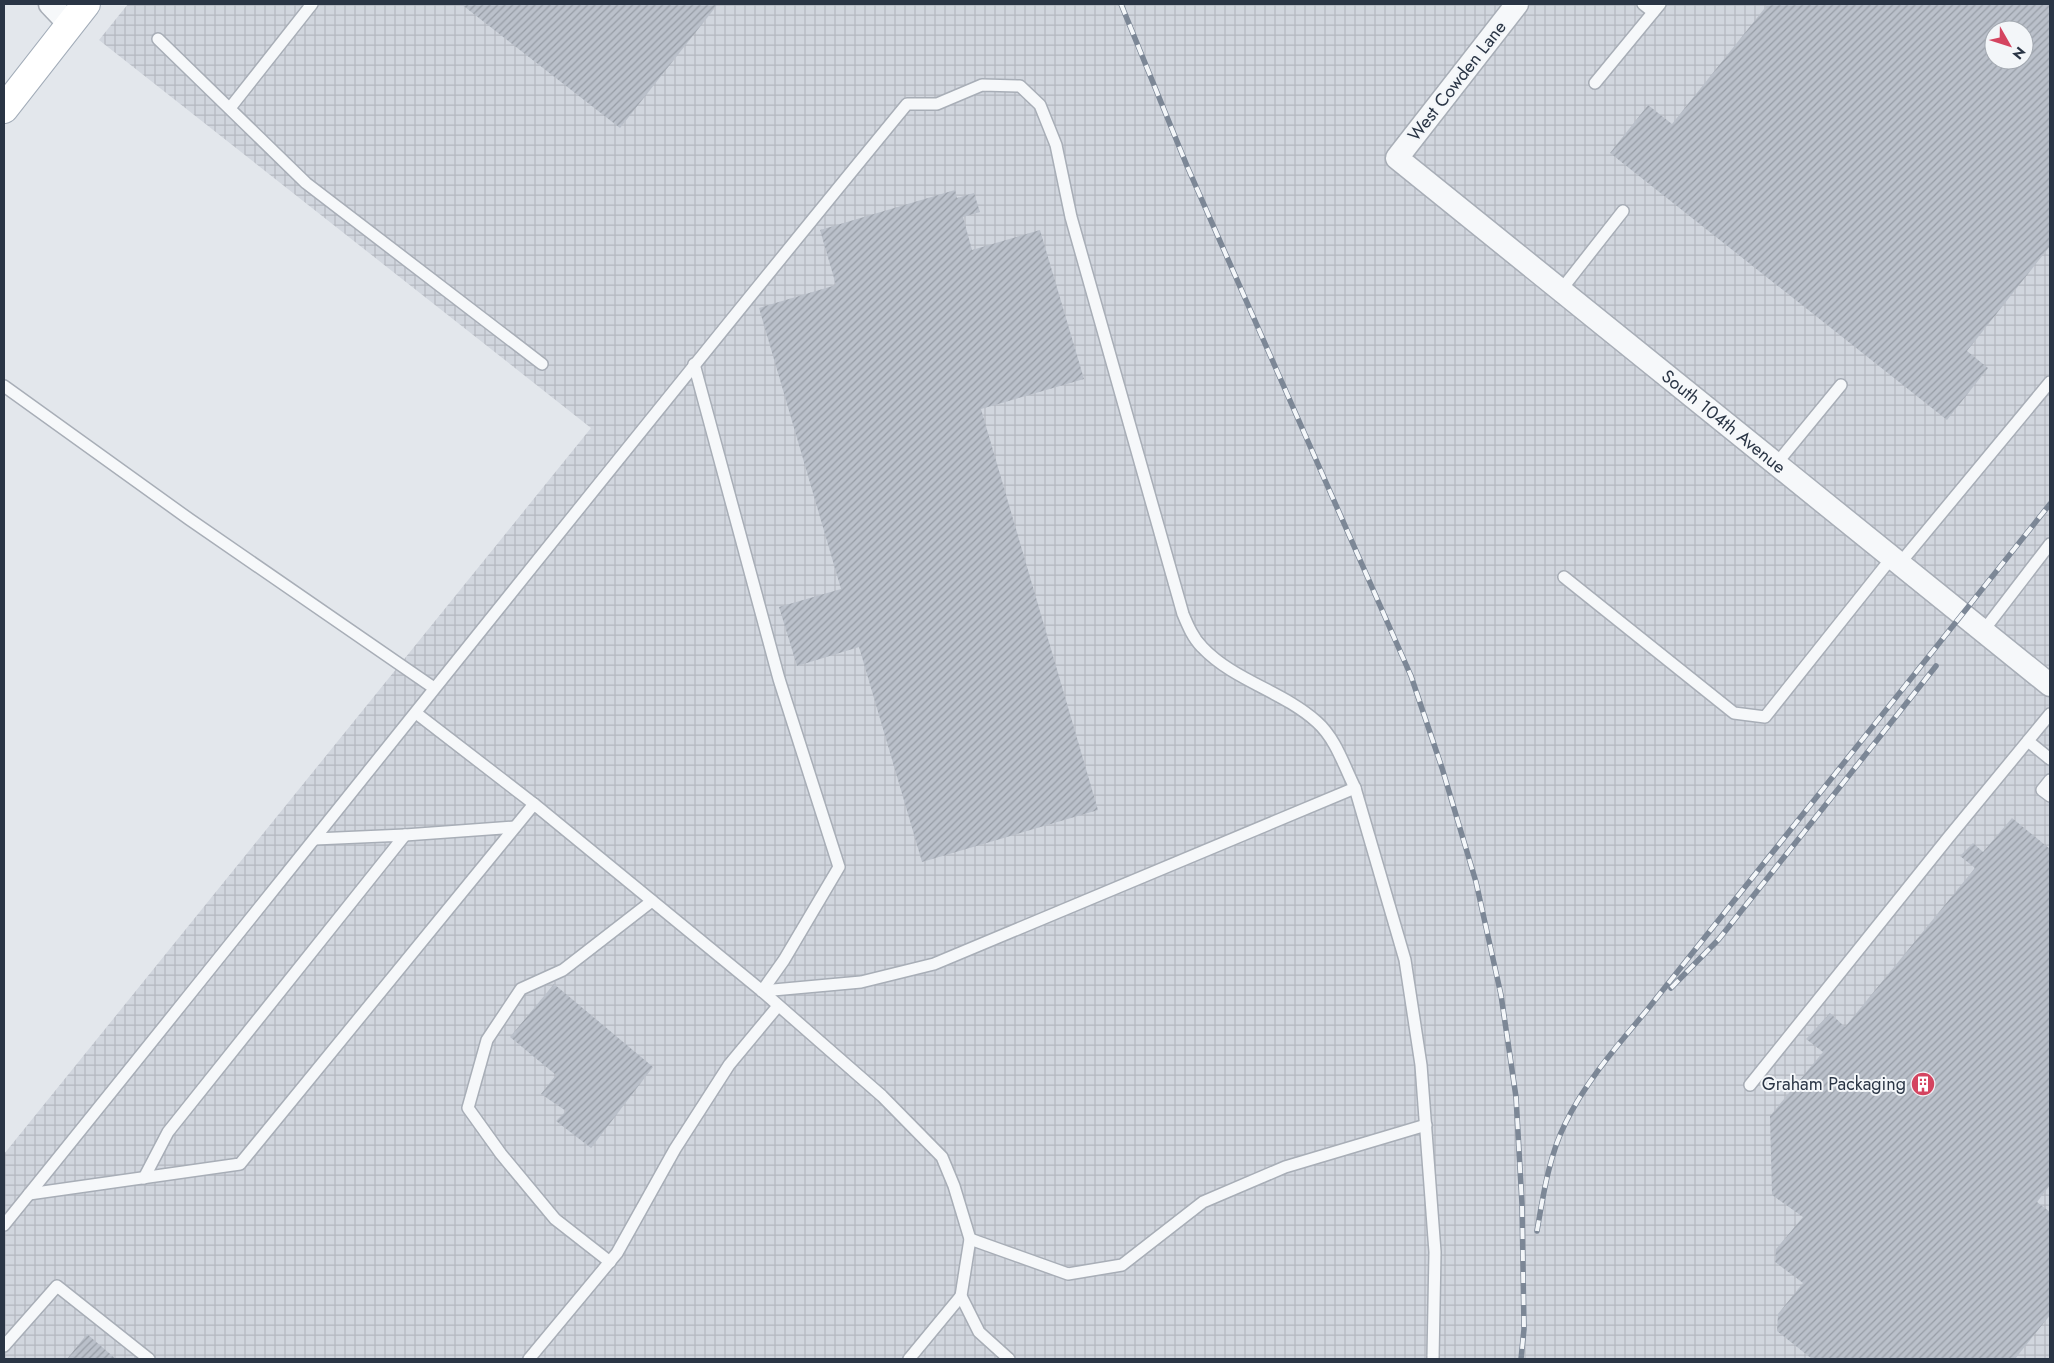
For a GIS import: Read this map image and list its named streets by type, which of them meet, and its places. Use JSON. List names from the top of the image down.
{
  "streets": {
    "street": ["West Cowden Lane", "South 104th Avenue"]
  },
  "crossings": [
    ["West Cowden Lane", "South 104th Avenue"]
  ],
  "places": {
    "building": ["Graham Packaging"]
  },
  "north": "bottom right"
}
